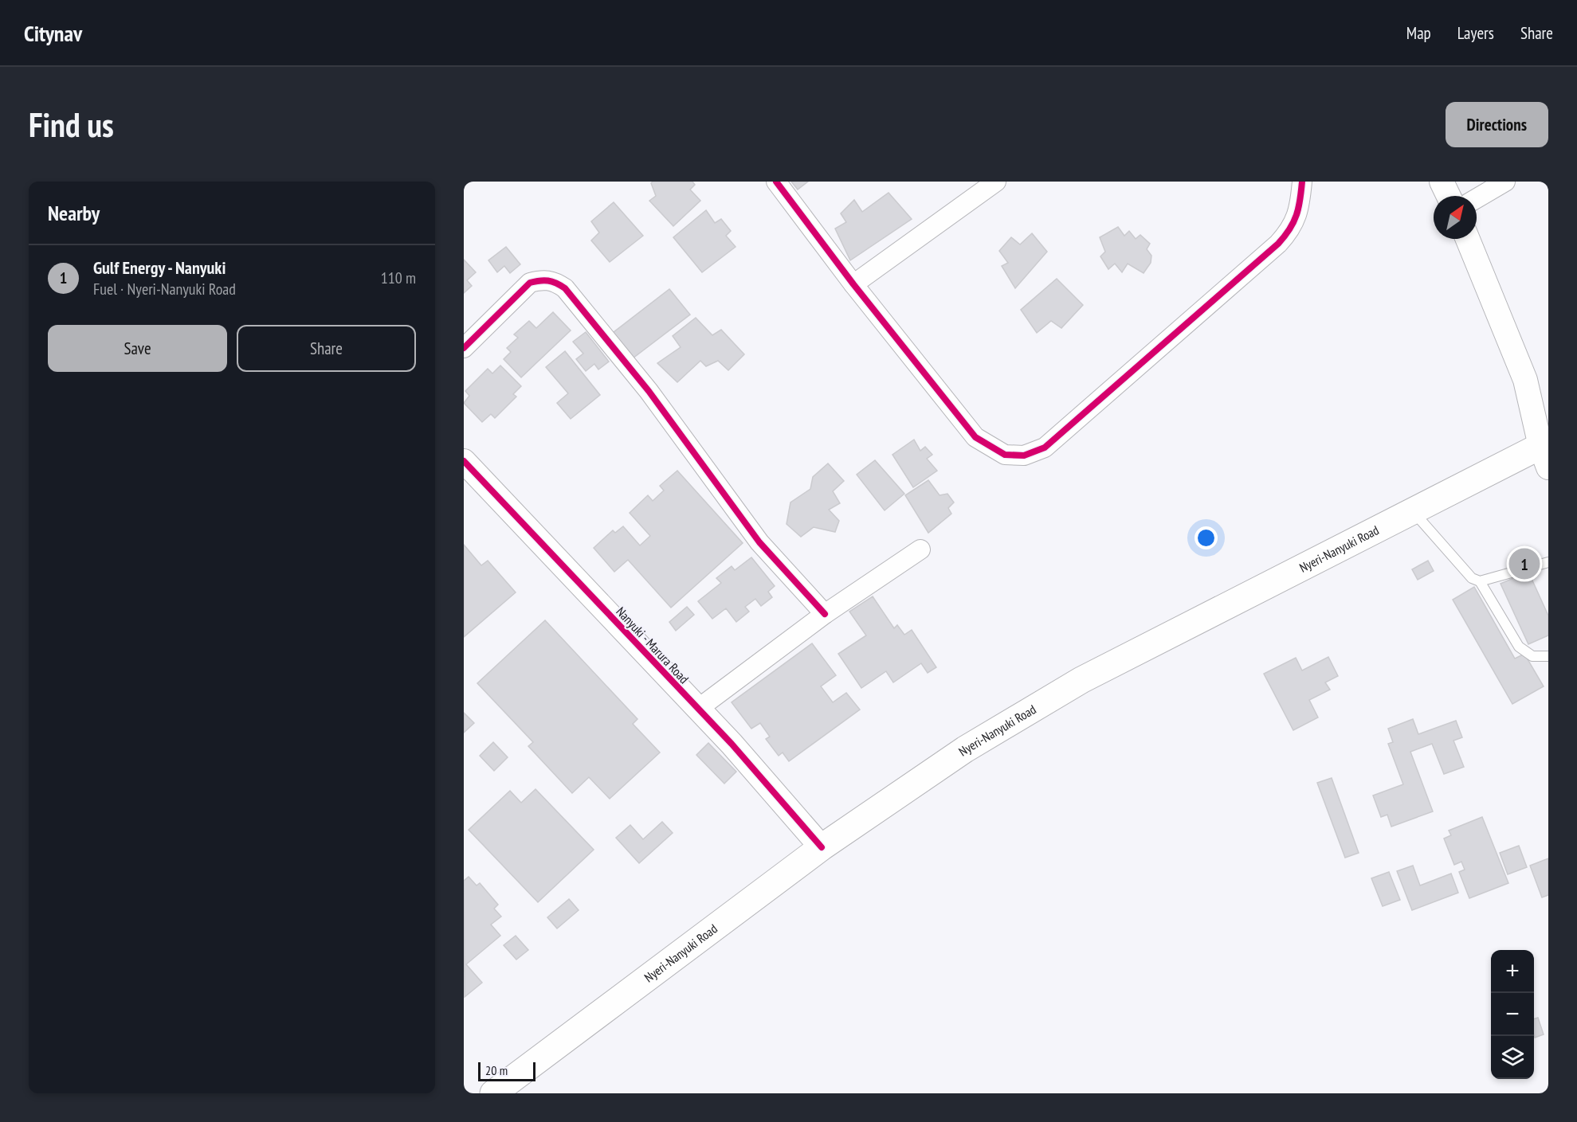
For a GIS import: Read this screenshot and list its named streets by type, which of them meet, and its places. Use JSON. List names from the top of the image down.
{
  "streets": {
    "highway": ["Nyeri-Nanyuki Road"],
    "street": ["Nanyuki - Marura Road"]
  },
  "crossings": [
    ["Nyeri-Nanyuki Road", "Nanyuki - Marura Road"]
  ],
  "scale_bar": "20 m",
  "north": "top right",
  "page": {
    "header": "Citynav",
    "nav": ["Map", "Layers", "Share"],
    "buttons": [
      "Directions",
      ["Save", "Share"]
    ],
    "title": "Find us",
    "heading": "Nearby",
    "list": [
      {
        "mark": "1",
        "name": "Gulf Energy - Nanyuki",
        "note": "Fuel · Nyeri-Nanyuki Road",
        "value": "110 m"
      }
    ],
    "pins": "1",
    "map_buttons": ["+", "−"],
    "scale": "20 m"
  }
}
